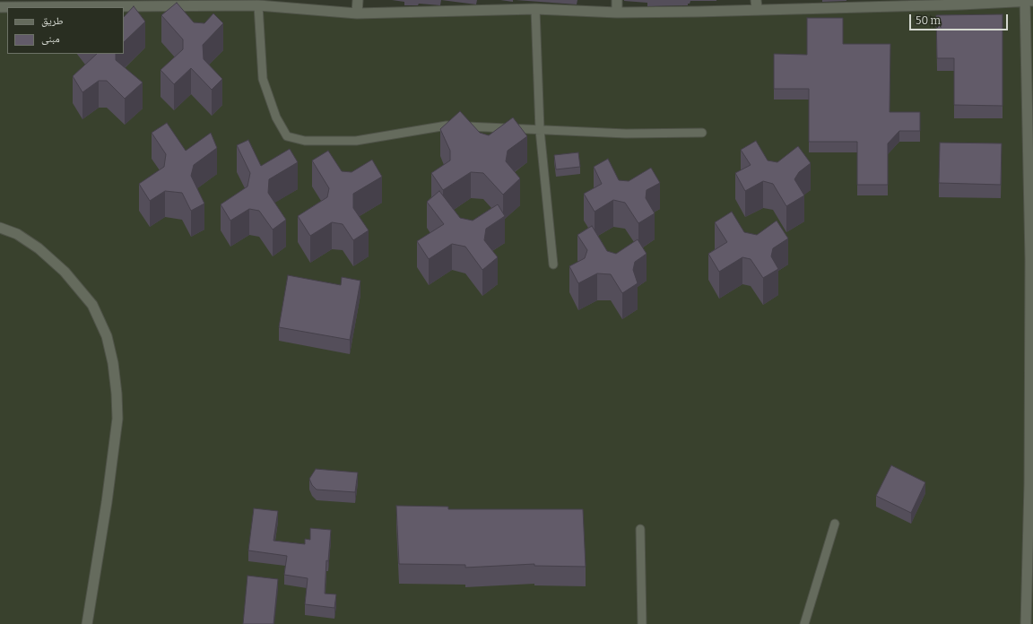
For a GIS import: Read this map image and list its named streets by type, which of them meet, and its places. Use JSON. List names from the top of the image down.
{
  "legend": ["طريق", "مبنى"],
  "scale_bar": "50 m"
}
